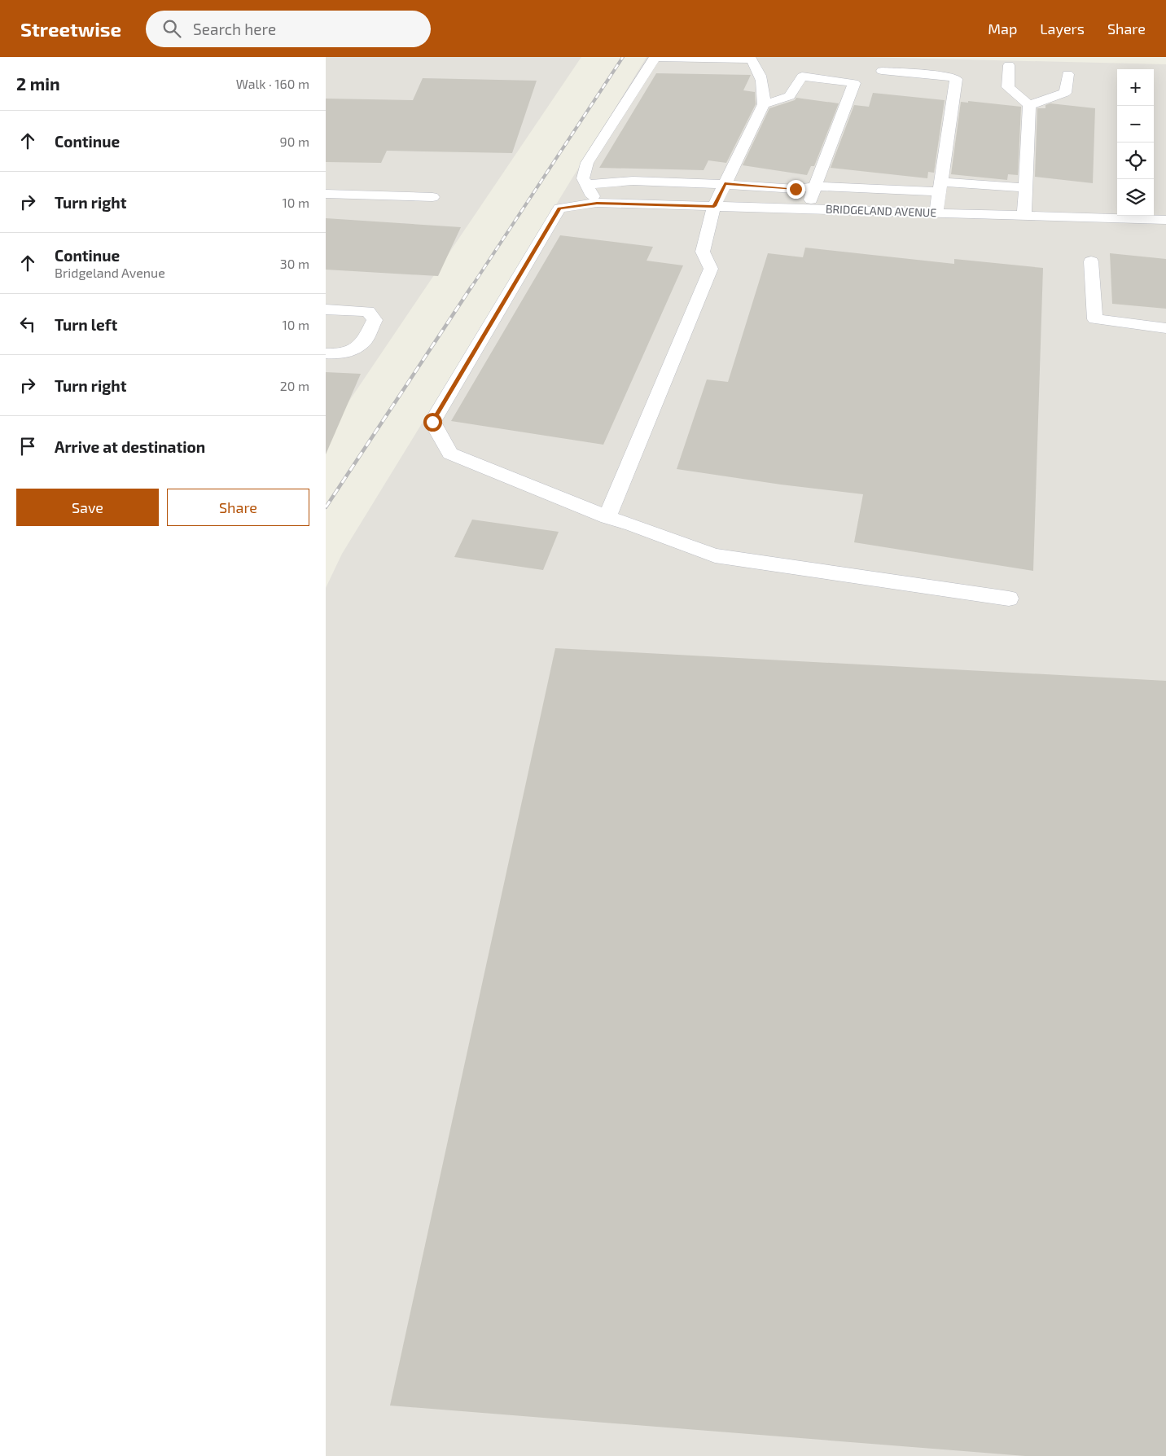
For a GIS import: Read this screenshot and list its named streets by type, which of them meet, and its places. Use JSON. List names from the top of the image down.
{
  "streets": {
    "street": ["BRIDGELAND AVENUE"]
  },
  "page": {
    "header": "Streetwise",
    "search": "Search here",
    "nav": ["Map", "Layers", "Share"],
    "heading": ["2 min", "Walk · 160 m"],
    "map_buttons": ["+", "−"],
    "list": [
      ["Continue", "90 m"],
      ["Turn right", "10 m"],
      ["Continue", "Bridgeland Avenue", "30 m"],
      ["Turn left", "10 m"],
      ["Turn right", "20 m"],
      "Arrive at destination"
    ],
    "buttons": ["Save", "Share"]
  }
}
